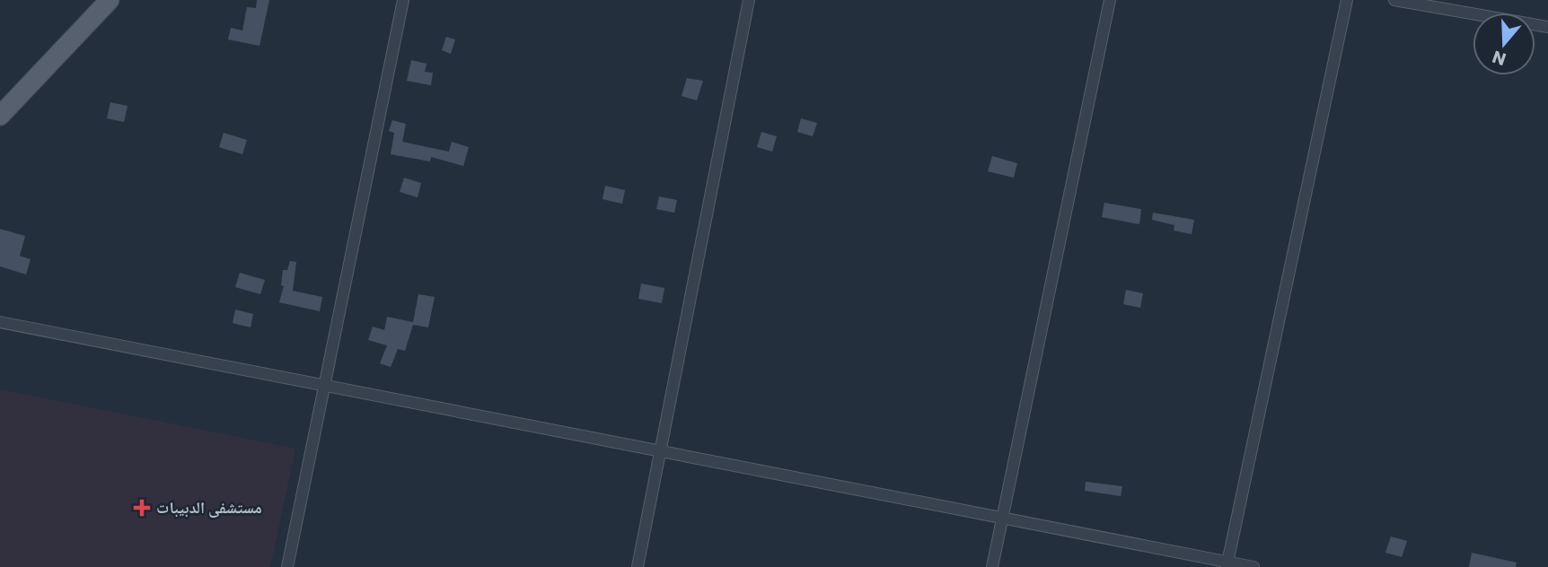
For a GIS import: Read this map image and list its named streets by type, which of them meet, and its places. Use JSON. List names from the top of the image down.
{
  "places": {
    "health": ["مستشفى الدبيبات"]
  },
  "north": "bottom"
}
